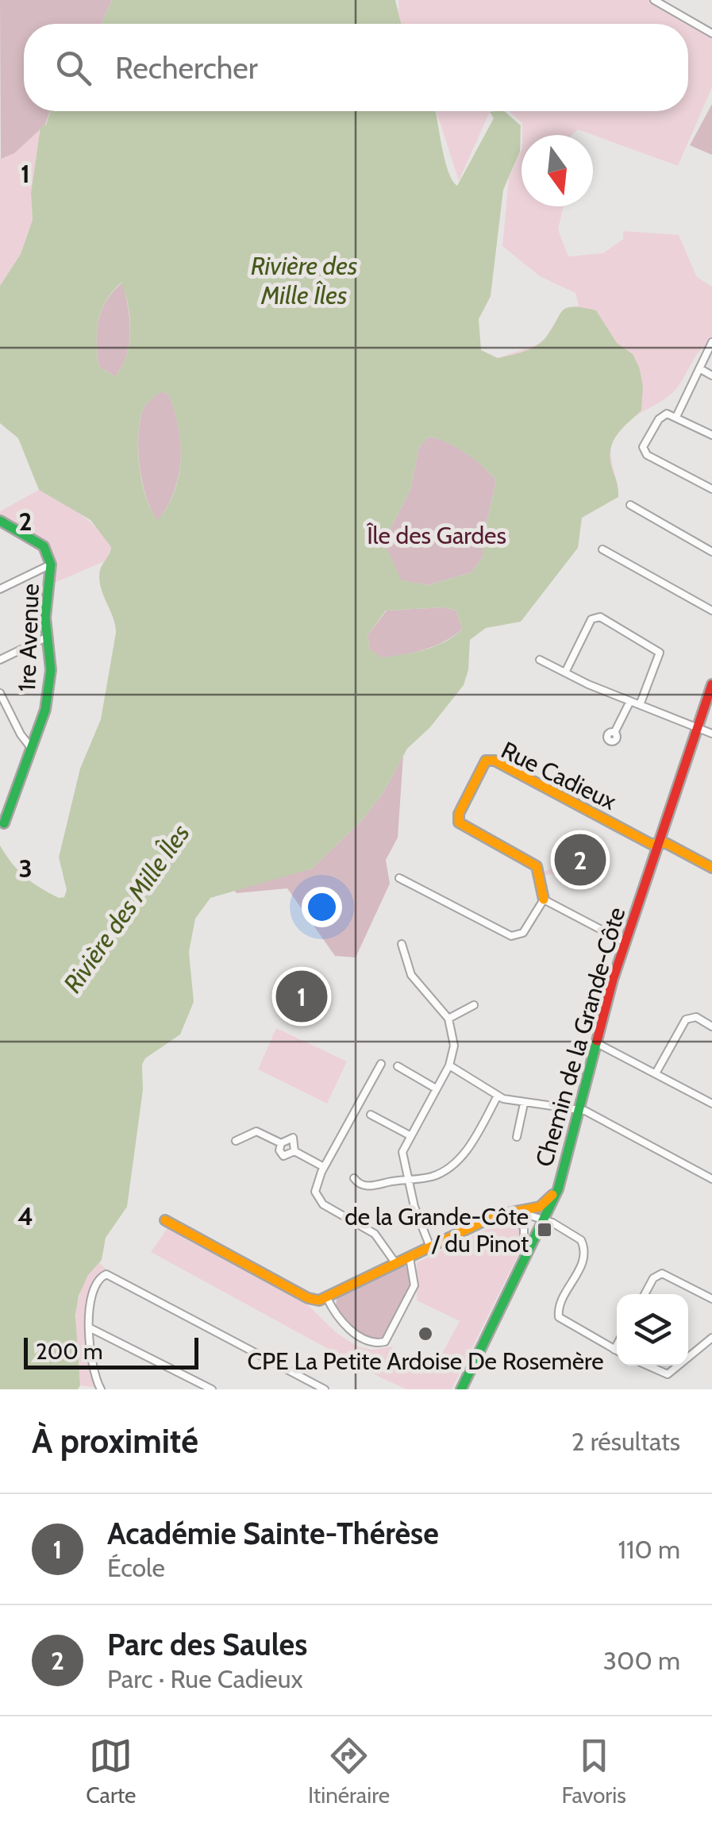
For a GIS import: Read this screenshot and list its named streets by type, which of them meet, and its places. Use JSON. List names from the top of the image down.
{
  "streets": {
    "street": ["1re Avenue", "Rue Cadieux", "Chemin de la Grande-Côte"]
  },
  "crossings": [
    ["Rue Cadieux", "Chemin de la Grande-Côte"]
  ],
  "water": ["Rivière des Mille Îles"],
  "parks": ["Île des Gardes"],
  "places": {
    "transit": ["de la Grande-Côte / du Pinot"],
    "other": ["CPE La Petite Ardoise De Rosemère"]
  },
  "scale_bar": "200 m",
  "north": "bottom",
  "page": {
    "search": "Rechercher",
    "pins": ["2", "1"],
    "scale": "200 m",
    "heading": ["À proximité", "2 résultats"],
    "list": [
      {
        "mark": "1",
        "name": "Académie Sainte-Thérèse",
        "note": "École",
        "value": "110 m"
      },
      {
        "mark": "2",
        "name": "Parc des Saules",
        "note": "Parc · Rue Cadieux",
        "value": "300 m"
      }
    ],
    "nav": ["Carte", "Itinéraire", "Favoris"]
  },
  "grid": {
    "rows": [
      "1",
      "2",
      "3",
      "4"
    ]
  }
}
